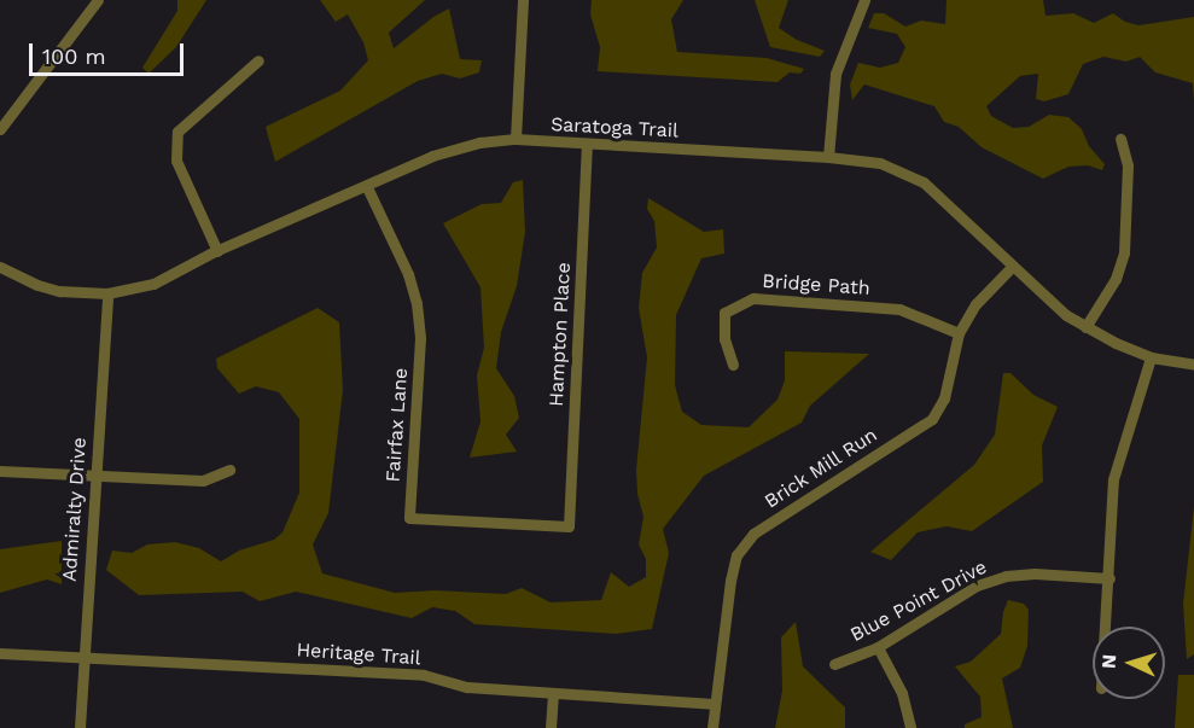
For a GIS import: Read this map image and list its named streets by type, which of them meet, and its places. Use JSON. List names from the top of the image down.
{
  "streets": {
    "street": [
      "Saratoga Trail",
      "Bridge Path",
      "Hampton Place",
      "Fairfax Lane",
      "Brick Mill Run",
      "Admiralty Drive",
      "Blue Point Drive",
      "Heritage Trail"
    ]
  },
  "crossings": [
    ["Saratoga Trail", "Hampton Place"],
    ["Saratoga Trail", "Fairfax Lane"],
    ["Saratoga Trail", "Brick Mill Run"],
    ["Saratoga Trail", "Admiralty Drive"],
    ["Bridge Path", "Brick Mill Run"],
    ["Hampton Place", "Fairfax Lane"],
    ["Brick Mill Run", "Heritage Trail"],
    ["Admiralty Drive", "Heritage Trail"]
  ],
  "scale_bar": "100 m",
  "north": "left"
}
